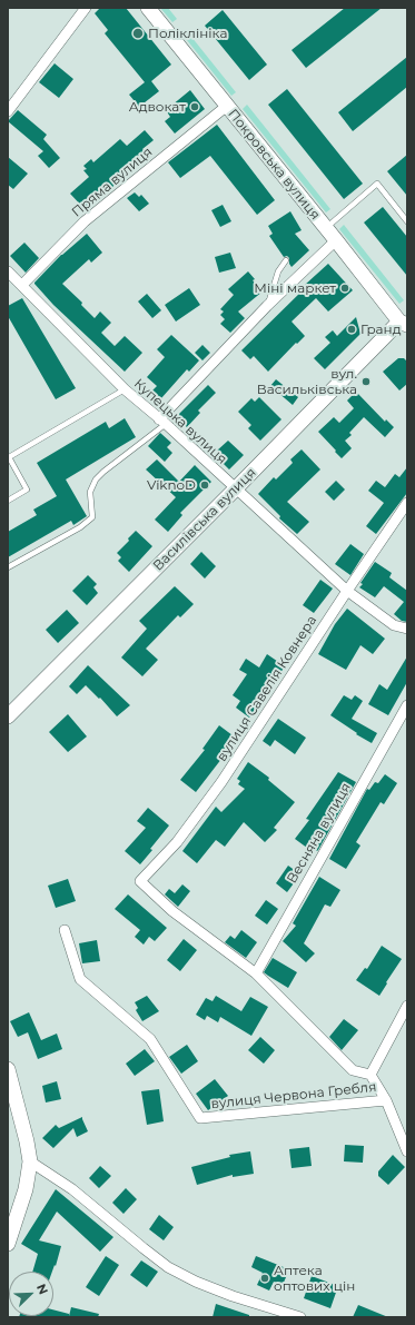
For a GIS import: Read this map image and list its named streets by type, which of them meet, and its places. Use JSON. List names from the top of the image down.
{
  "streets": {
    "main road": ["Покровська вулиця", "Василівська вулиця"],
    "street": [
      "Пряма вулиця",
      "Купецька вулиця",
      "вулиця Савелія Ковнера",
      "Весняна вулиця",
      "вулиця Червона Гребля"
    ]
  },
  "crossings": [
    ["Покровська вулиця", "Пряма вулиця"],
    ["Покровська вулиця", "Василівська вулиця"],
    ["Пряма вулиця", "Купецька вулиця"],
    ["Купецька вулиця", "Василівська вулиця"],
    ["Купецька вулиця", "вулиця Савелія Ковнера"],
    ["вулиця Савелія Ковнера", "вулиця Червона Гребля"],
    ["Весняна вулиця", "вулиця Червона Гребля"]
  ],
  "places": [
    "Поліклініка",
    "Адвокат",
    "Міні маркет",
    "Гранд",
    "вул. Васильківська",
    "ViknoD",
    "Аптека оптових цін"
  ],
  "north": "top right"
}
